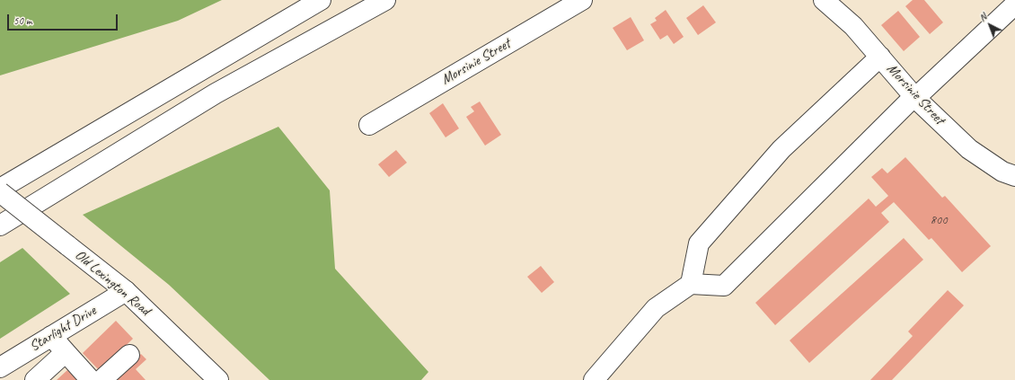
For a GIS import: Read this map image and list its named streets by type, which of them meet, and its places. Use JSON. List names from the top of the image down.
{
  "streets": {
    "main road": ["Morsinie Street", "Old Lexington Road", "Starlight Drive"]
  },
  "crossings": [
    ["Old Lexington Road", "Starlight Drive"]
  ],
  "house_numbers": ["800"],
  "scale_bar": "50 m",
  "north": "top left"
}
